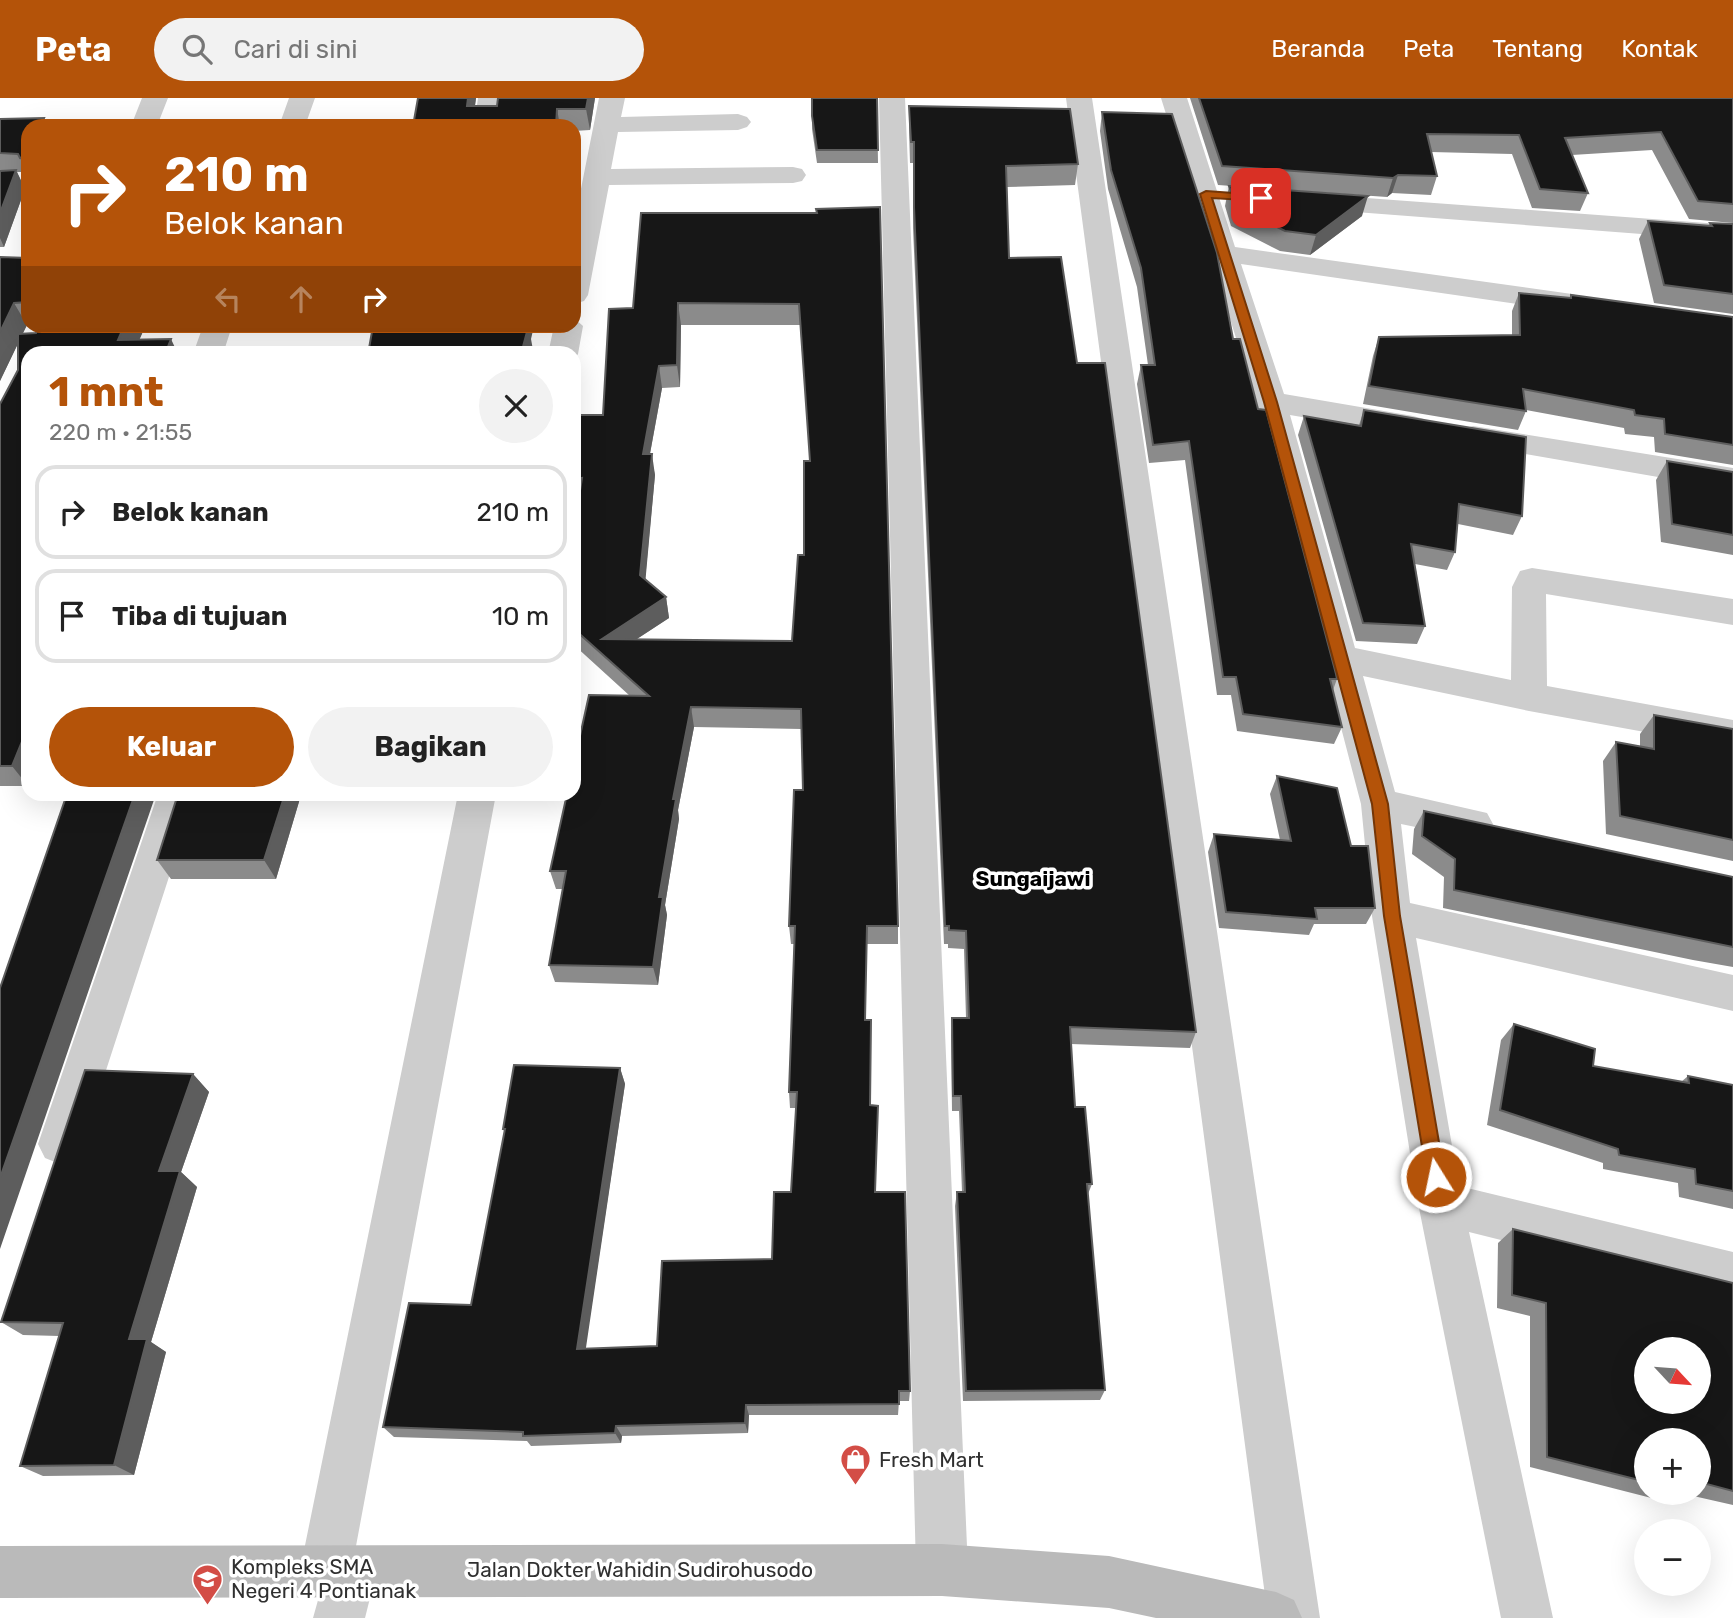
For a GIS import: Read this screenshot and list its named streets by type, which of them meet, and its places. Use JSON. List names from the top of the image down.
{
  "streets": {
    "street": ["Jalan Dokter Wahidin Sudirohusodo"]
  },
  "districts": ["Sungaijawi"],
  "places": {
    "shop": ["Fresh Mart"],
    "school or university": ["Kompleks SMA Negeri 4 Pontianak"]
  },
  "north": "bottom right",
  "page": {
    "header": "Peta",
    "search": "Cari di sini",
    "nav": [
      "Beranda",
      "Peta",
      "Tentang",
      "Kontak"
    ],
    "turn": ["210 m", "Belok kanan"],
    "heading": ["1 mnt", "220 m · 21:55"],
    "list": [
      {
        "name": "Belok kanan",
        "value": "210 m"
      },
      {
        "name": "Tiba di tujuan",
        "value": "10 m"
      }
    ],
    "buttons": ["Keluar", "Bagikan"],
    "map_buttons": ["+", "−"]
  }
}
